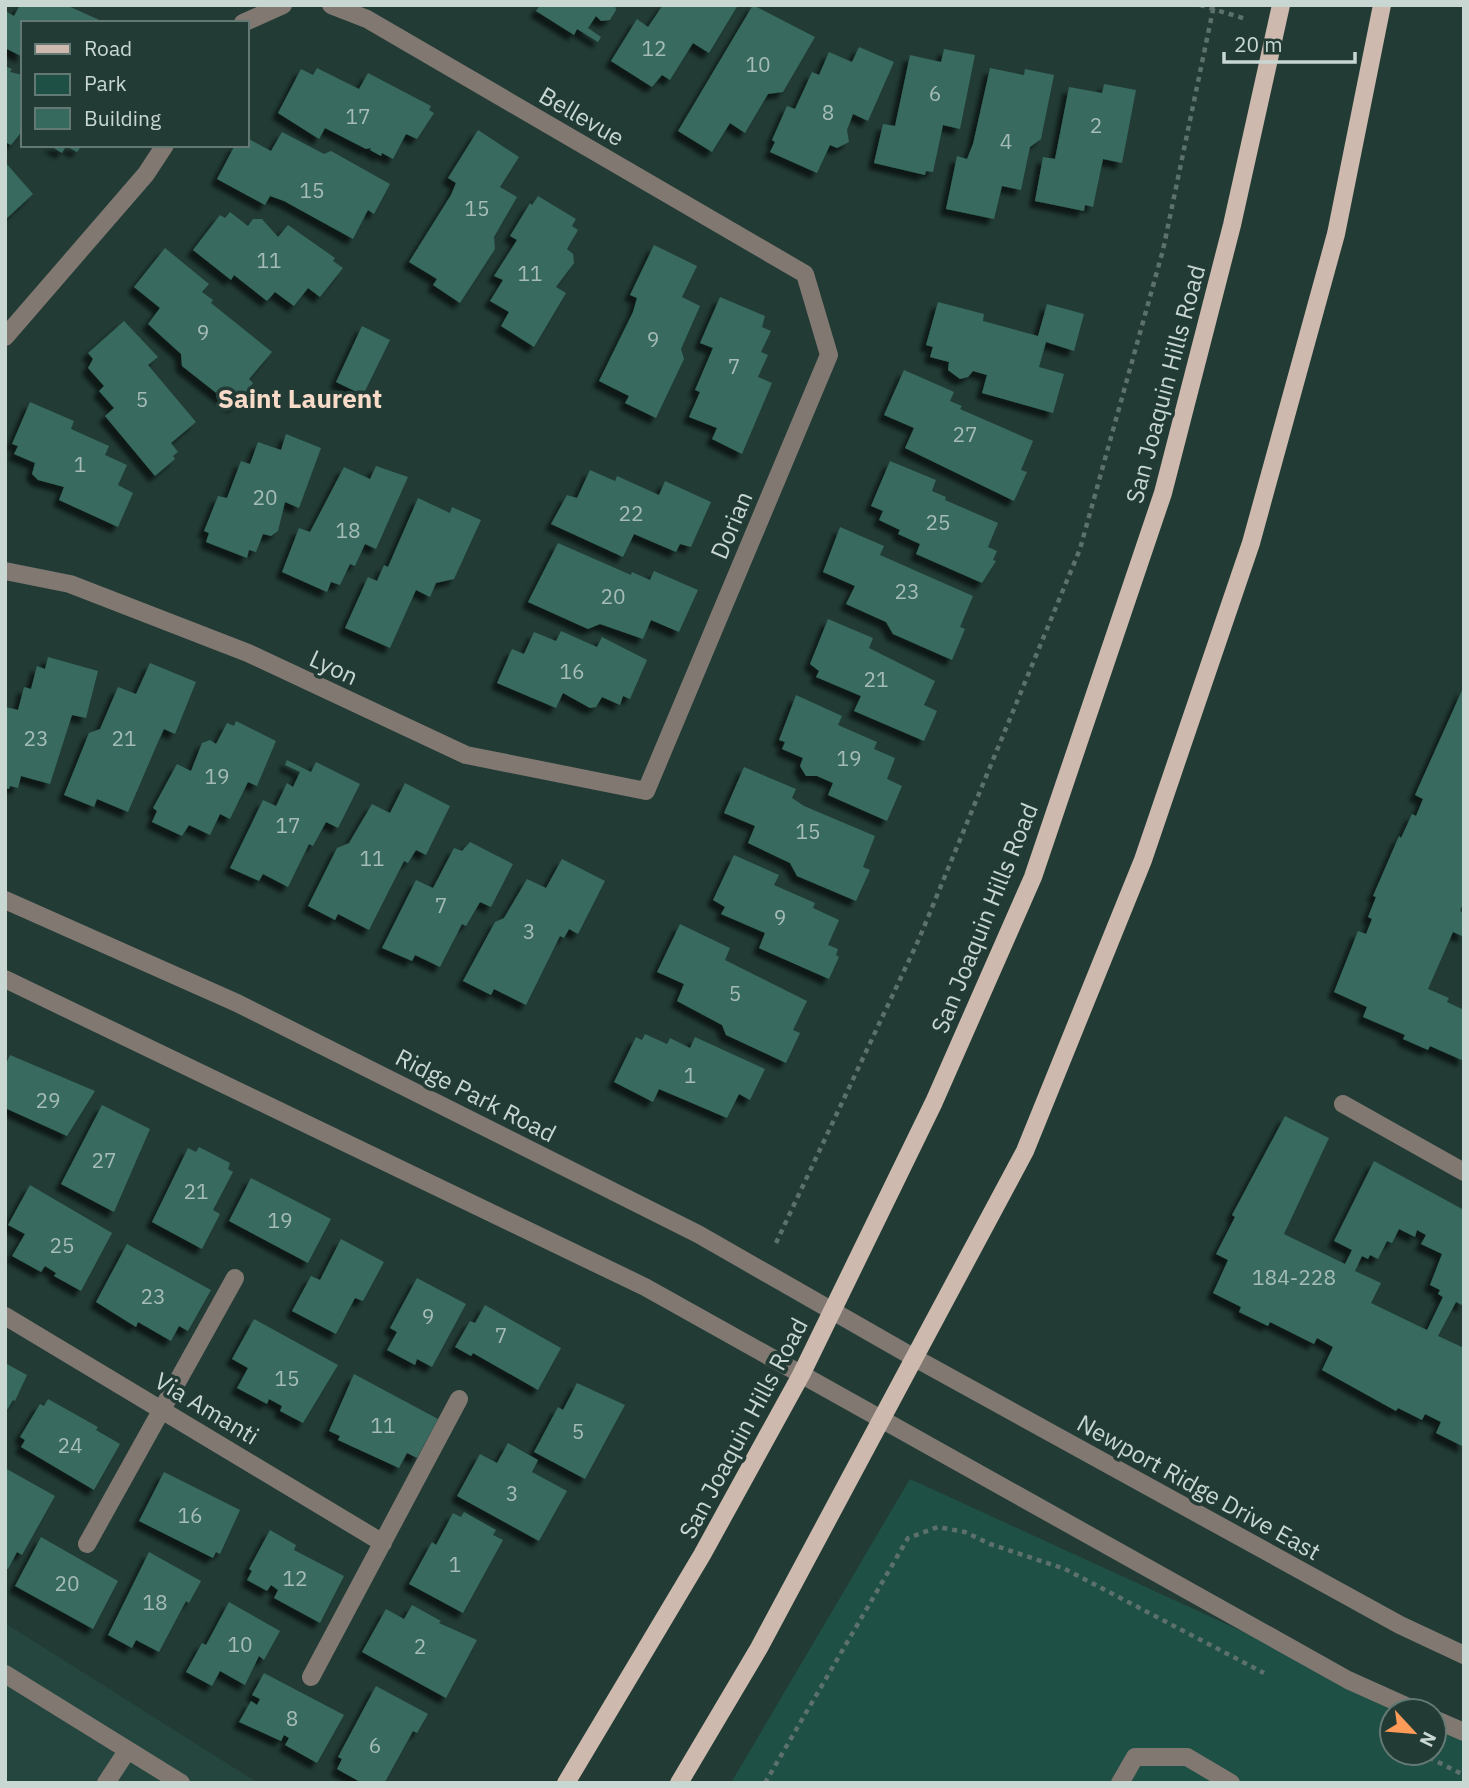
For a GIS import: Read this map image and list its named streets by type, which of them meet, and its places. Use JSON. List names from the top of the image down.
{
  "streets": {
    "main road": ["San Joaquin Hills Road"],
    "street": [
      "Bellevue",
      "Dorian",
      "Lyon",
      "Ridge Park Road",
      "Via Amanti",
      "Newport Ridge Drive East"
    ]
  },
  "crossings": [
    ["Bellevue", "Dorian"],
    ["San Joaquin Hills Road", "Ridge Park Road"],
    ["Dorian", "Lyon"],
    ["Ridge Park Road", "Newport Ridge Drive East"]
  ],
  "districts": ["Saint Laurent"],
  "house_numbers": [
    "12",
    "10",
    "6",
    "8",
    "17",
    "2",
    "4",
    "15",
    "15",
    "11",
    "11",
    "9",
    "9",
    "7",
    "5",
    "27",
    "1",
    "20",
    "22",
    "25",
    "18",
    "23",
    "20",
    "16",
    "21",
    "23",
    "21",
    "19",
    "19",
    "17",
    "15",
    "11",
    "7",
    "9",
    "3",
    "5",
    "1",
    "29",
    "27",
    "21",
    "19",
    "25",
    "184-228",
    "23",
    "9",
    "7",
    "15",
    "11",
    "5",
    "24",
    "3",
    "16",
    "1",
    "12",
    "20",
    "18",
    "10",
    "2",
    "8",
    "6"
  ],
  "legend": ["Road", "Park", "Building"],
  "scale_bar": "20 m",
  "north": "bottom right"
}
